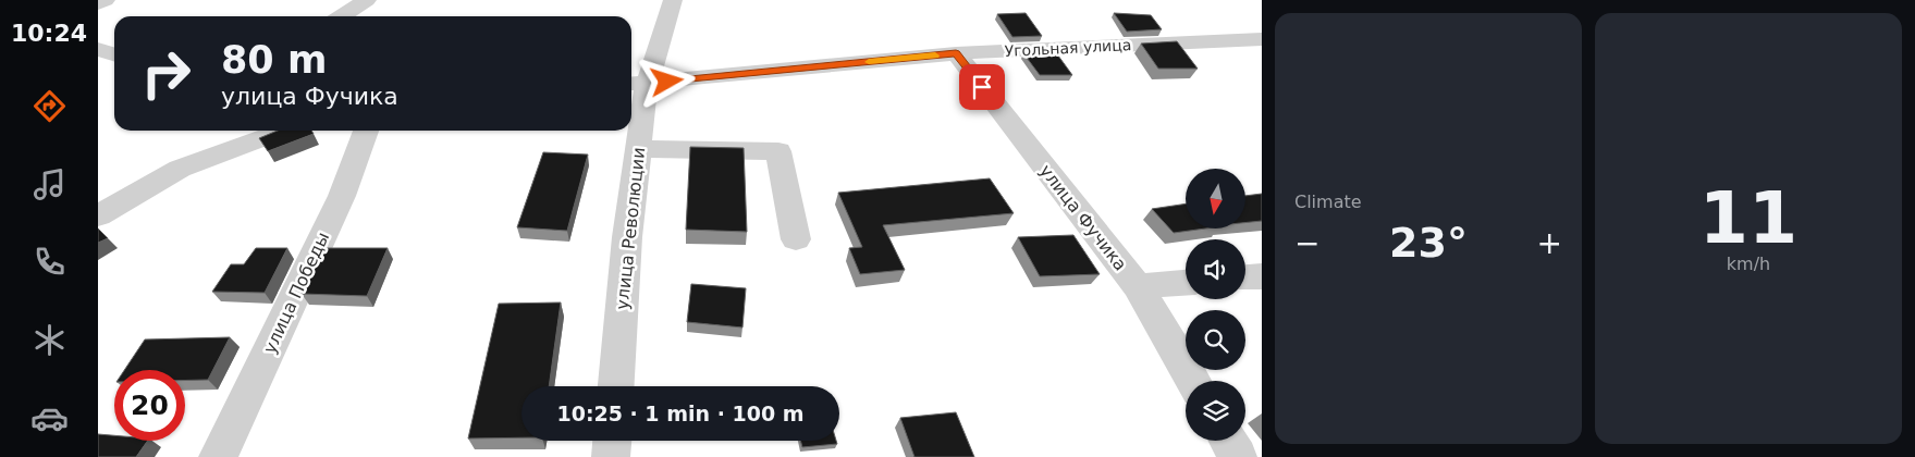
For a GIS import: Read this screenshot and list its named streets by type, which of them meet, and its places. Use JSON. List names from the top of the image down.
{
  "streets": {
    "street": [
      "Угольная улица",
      "улица Фучика",
      "улица Революции",
      "улица Победы"
    ]
  },
  "crossings": [
    ["Угольная улица", "улица Фучика"],
    ["Угольная улица", "улица Революции"]
  ],
  "north": "bottom",
  "page": {
    "tabs": "10:24",
    "tile": [
      "Climate",
      ["11", "km/h"]
    ],
    "turn": ["80 m", "улица Фучика"],
    "heat": ["−", "23°", "+"],
    "limit": "20",
    "trip": "10:25 · 1 min · 100 m"
  }
}
